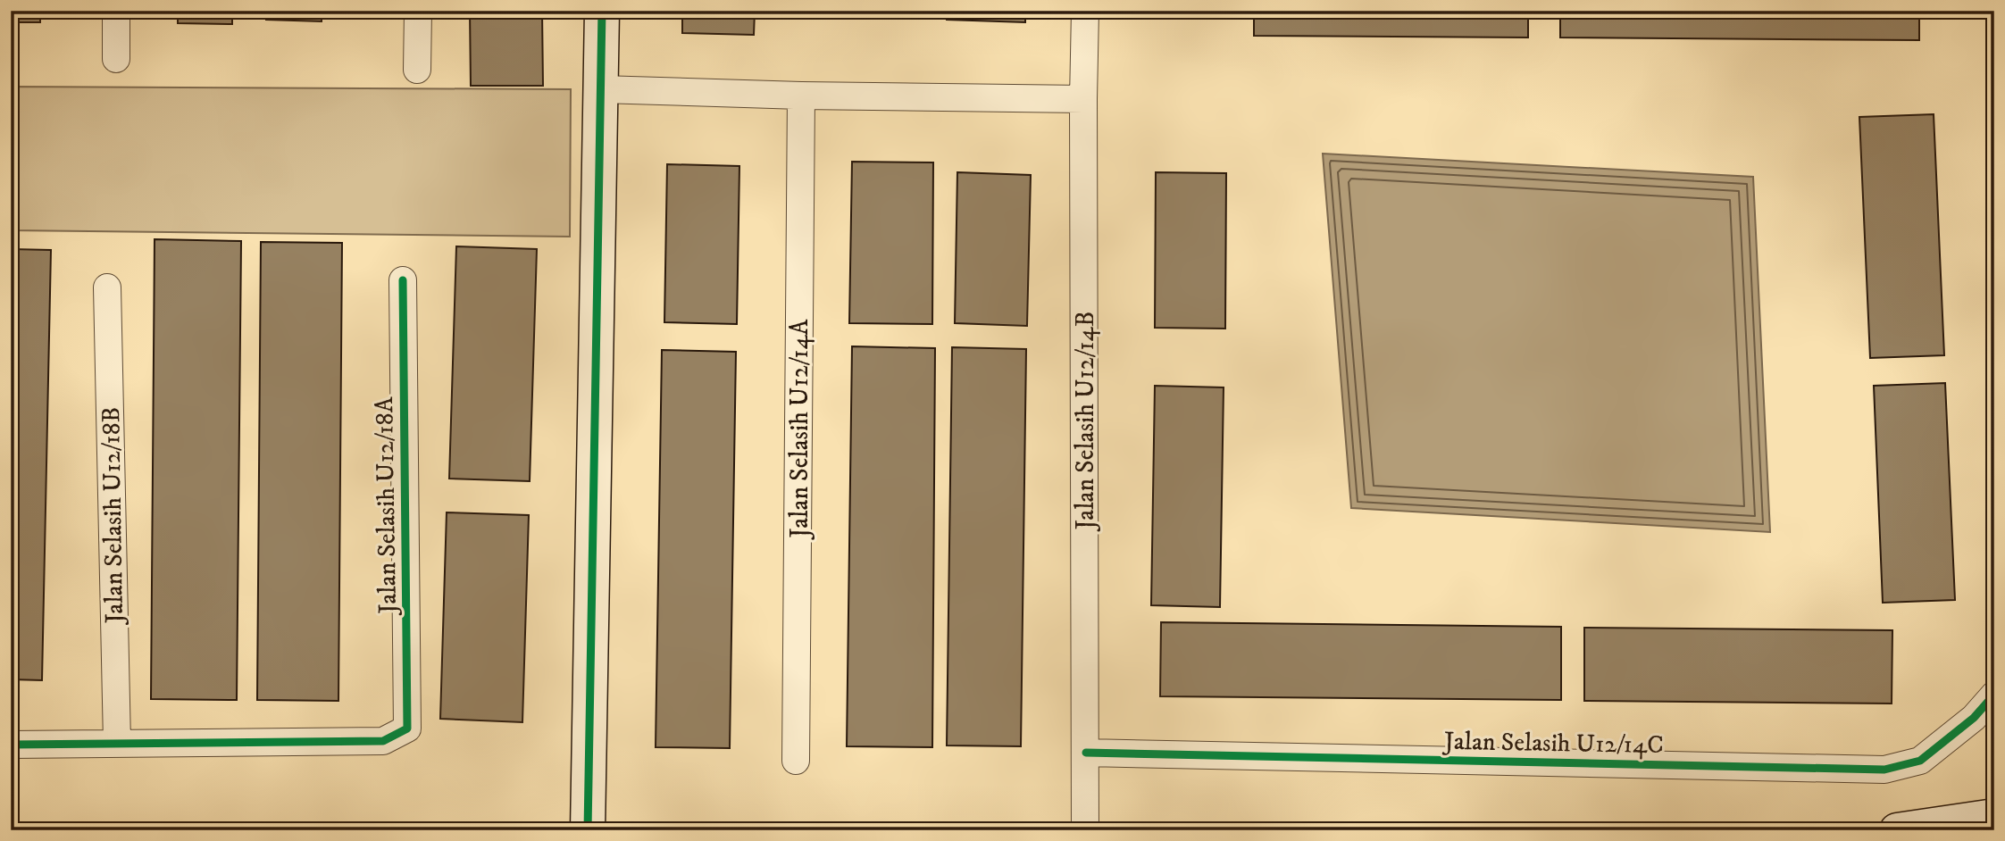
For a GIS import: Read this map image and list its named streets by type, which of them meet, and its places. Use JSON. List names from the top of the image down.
{
  "streets": {
    "street": [
      "Jalan Selasih U12/14B",
      "Jalan Selasih U12/14A",
      "Jalan Selasih U12/18A",
      "Jalan Selasih U12/18B",
      "Jalan Selasih U12/14C"
    ]
  },
  "crossings": [
    ["Jalan Selasih U12/14B", "Jalan Selasih U12/14C"],
    ["Jalan Selasih U12/18A", "Jalan Selasih U12/18B"]
  ]
}
